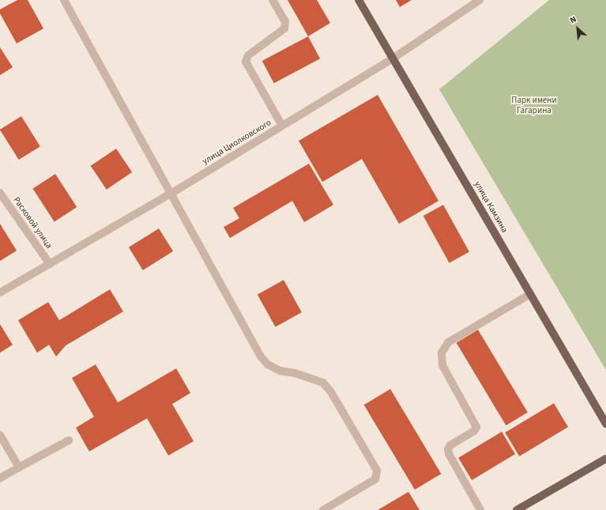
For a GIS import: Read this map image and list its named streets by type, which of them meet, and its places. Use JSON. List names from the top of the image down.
{
  "streets": {
    "main road": ["улица Камзина"],
    "street": ["улица Циолковского", "Расковой улица"]
  },
  "crossings": [
    ["улица Циолковского", "улица Камзина"],
    ["улица Циолковского", "Расковой улица"]
  ],
  "parks": ["Парк имени Гагарина"],
  "north": "top left"
}
